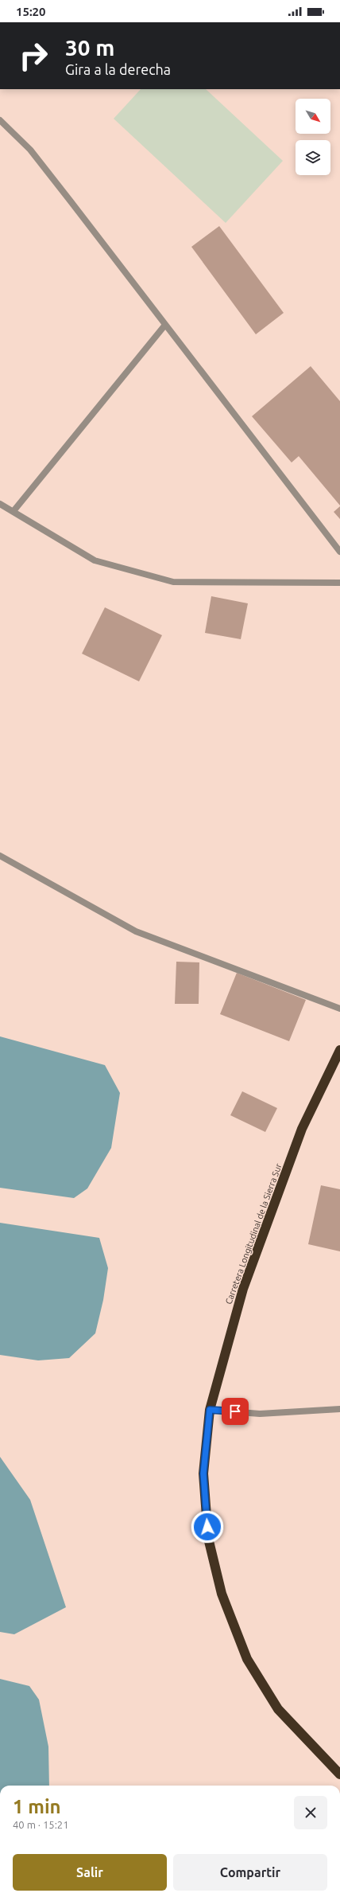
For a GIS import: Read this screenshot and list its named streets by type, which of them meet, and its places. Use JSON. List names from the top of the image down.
{
  "streets": {
    "highway": ["Carretera Longitudinal de la Sierra Sur"]
  },
  "north": "bottom right",
  "page": {
    "status": "15:20",
    "turn": ["30 m", "Gira a la derecha"],
    "heading": ["1 min", "40 m · 15:21"],
    "buttons": ["Salir", "Compartir"]
  }
}
